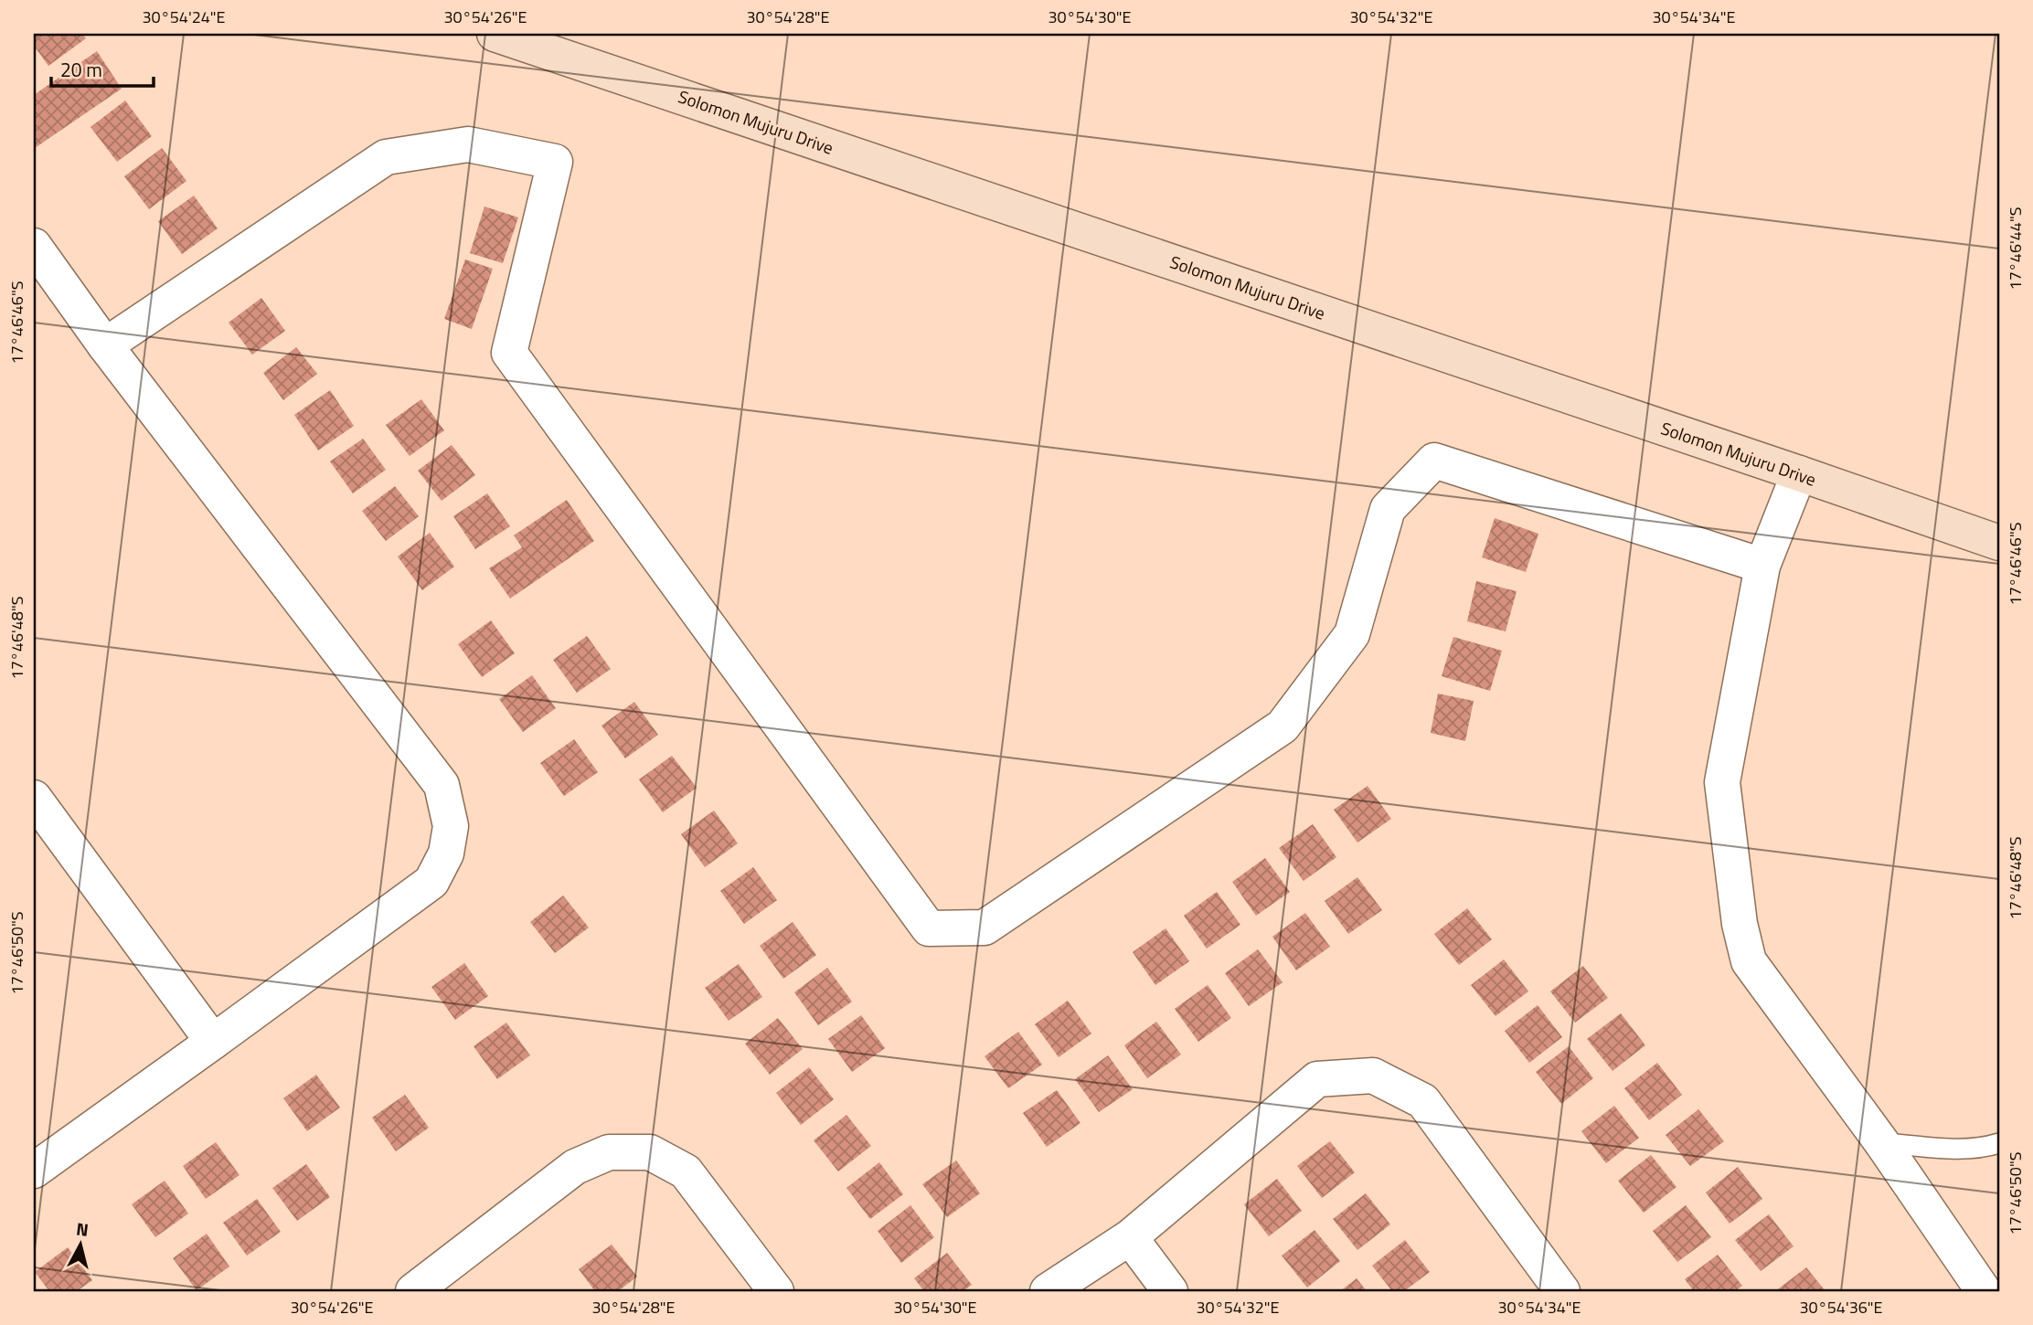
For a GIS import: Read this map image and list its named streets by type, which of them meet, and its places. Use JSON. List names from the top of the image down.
{
  "streets": {
    "street": ["Solomon Mujuru Drive"]
  },
  "scale_bar": "20 m",
  "north": "top",
  "coordinates": [
    "30°54'24\"E",
    "30°54'26\"E",
    "30°54'28\"E",
    "30°54'30\"E",
    "30°54'32\"E",
    "30°54'34\"E",
    "17°46'44\"S",
    "17°46'46\"S",
    "17°46'48\"S",
    "17°46'50\"S",
    "30°54'36\"E"
  ]
}
